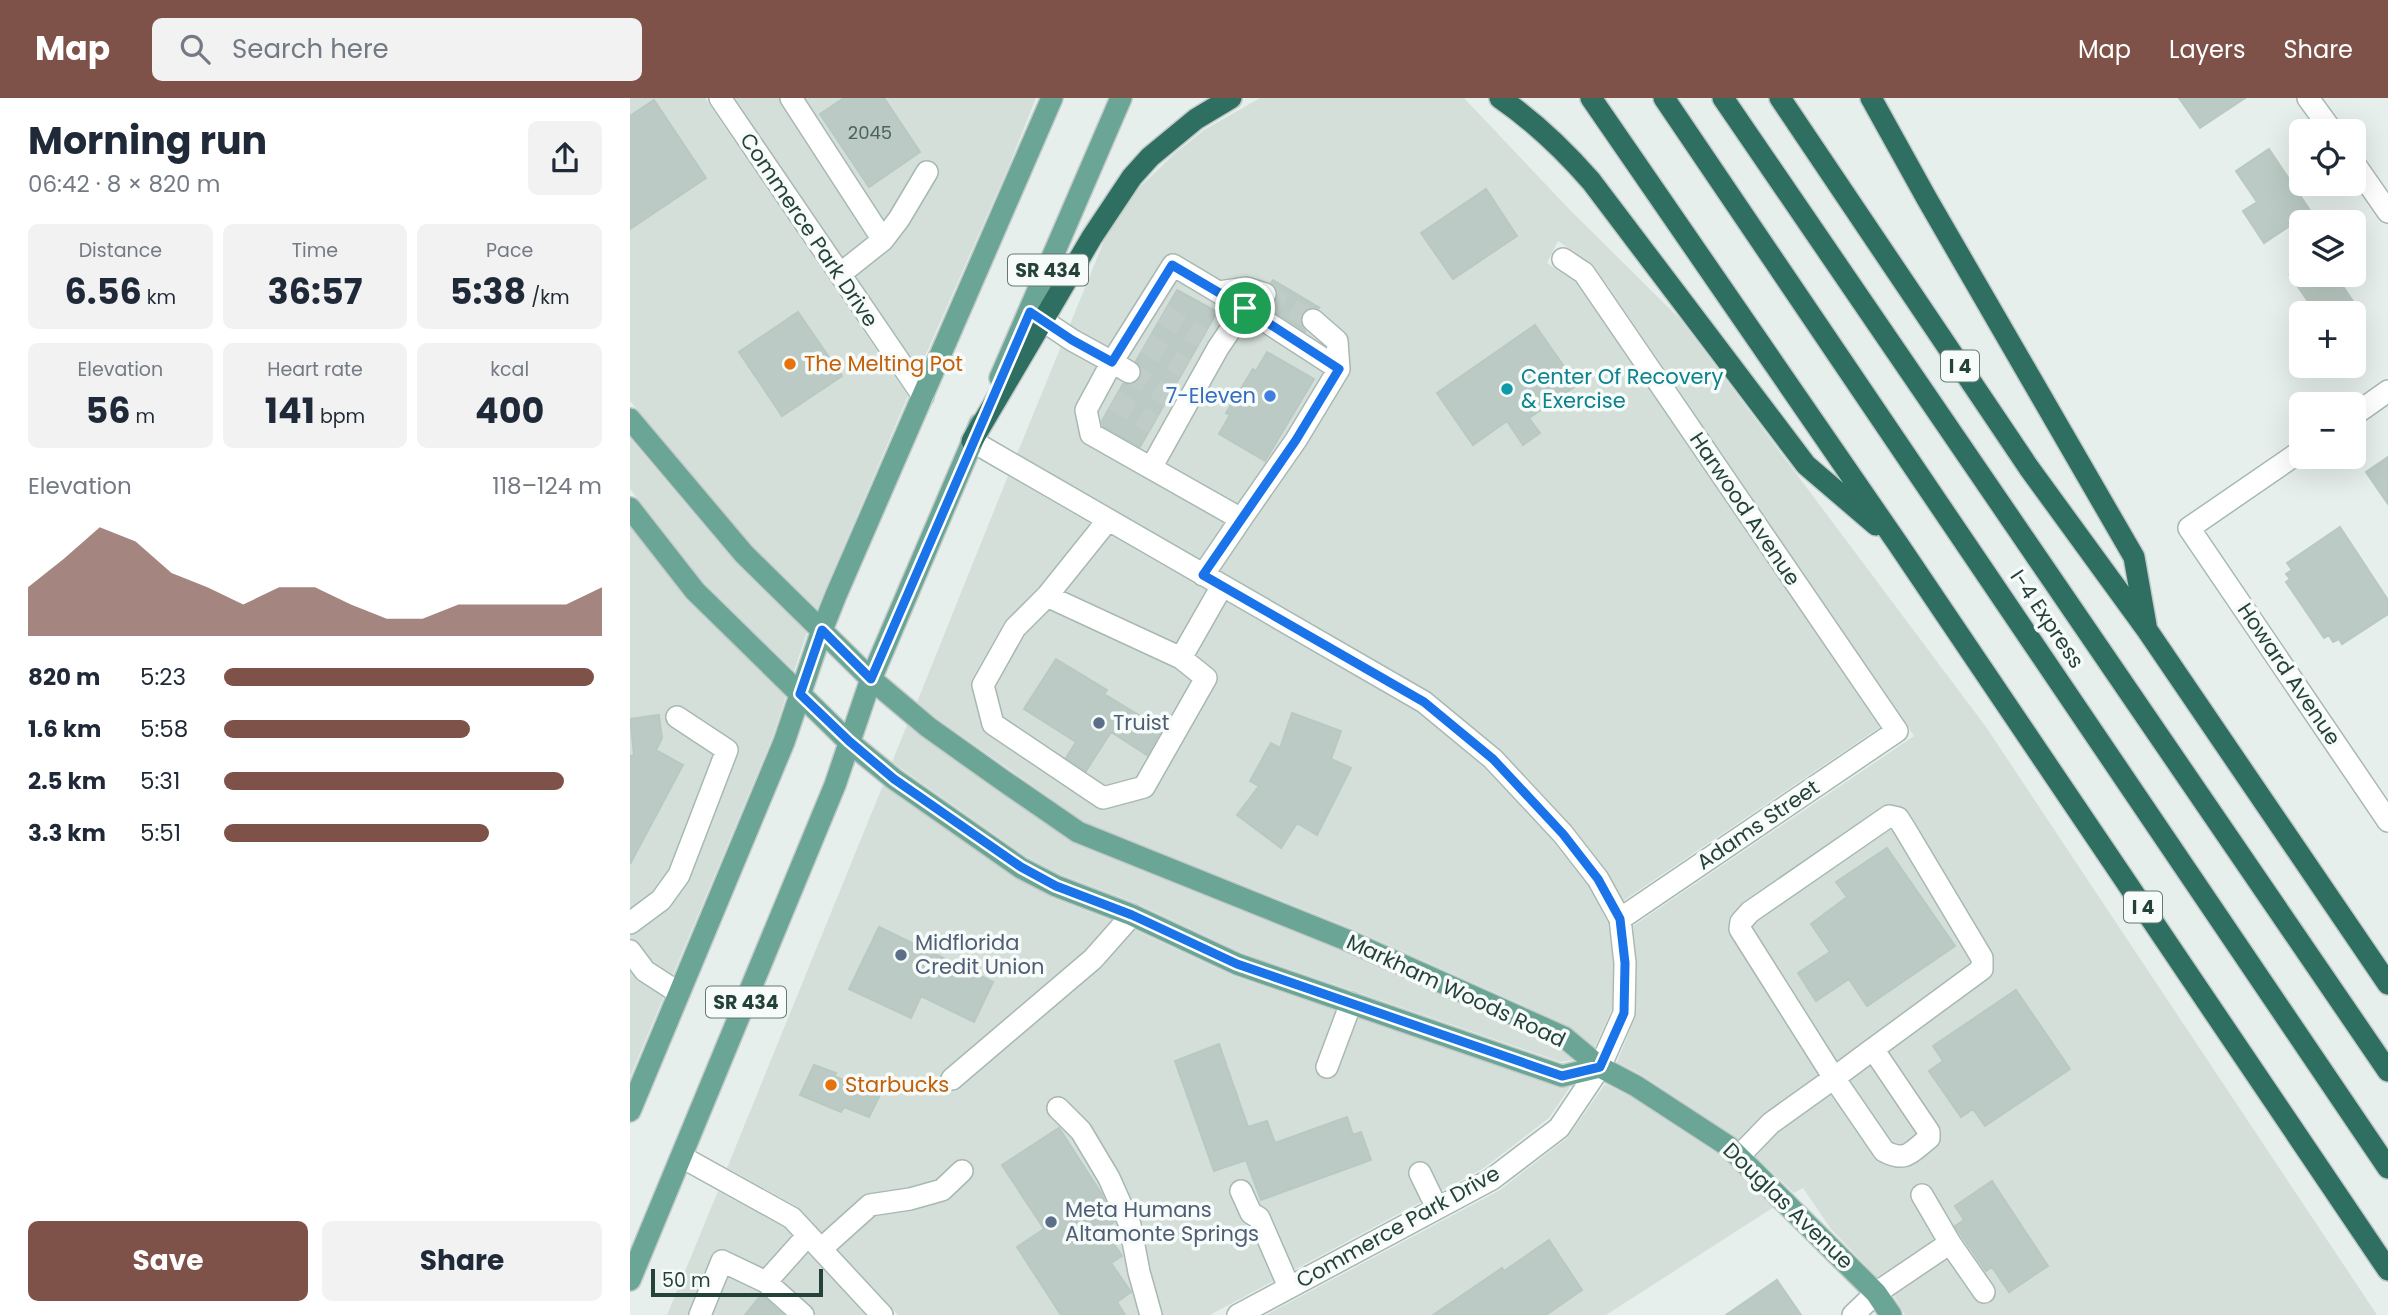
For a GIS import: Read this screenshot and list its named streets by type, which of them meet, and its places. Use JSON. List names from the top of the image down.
{
  "streets": {
    "highway": ["I 4", "I-4 Express"],
    "main road": ["SR 434", "Markham Woods Road", "Douglas Avenue"],
    "street": [
      "Commerce Park Drive",
      "Harwood Avenue",
      "Howard Avenue",
      "Adams Street"
    ]
  },
  "crossings": [
    ["Commerce Park Drive", "SR 434"],
    ["Commerce Park Drive", "Adams Street"],
    ["Commerce Park Drive", "Markham Woods Road"],
    ["Commerce Park Drive", "Douglas Avenue"],
    ["SR 434", "Markham Woods Road"],
    ["Harwood Avenue", "Adams Street"],
    ["Markham Woods Road", "Douglas Avenue"]
  ],
  "places": [
    "The Melting Pot",
    "Center Of Recovery & Exercise",
    "7-Eleven",
    "Truist",
    "Midflorida Credit Union",
    "Starbucks",
    "Meta Humans Altamonte Springs"
  ],
  "house_numbers": ["2045"],
  "scale_bar": "50 m",
  "page": {
    "header": "Map",
    "search": "Search here",
    "nav": ["Map", "Layers", "Share"],
    "heading": ["Morning run", "06:42 · 8 × 820 m"],
    "map_buttons": ["+", "−"],
    "stats": [
      ["Distance", "6.56 km"],
      ["Time", "36:57"],
      ["Pace", "5:38 /km"],
      ["Elevation", "56 m"],
      ["Heart rate", "141 bpm"],
      ["kcal", "400"]
    ],
    "chart": ["Elevation", "118–124 m"],
    "list": [
      {
        "name": "820 m",
        "note": "5:23"
      },
      {
        "name": "1.6 km",
        "note": "5:58"
      },
      {
        "name": "2.5 km",
        "note": "5:31"
      },
      {
        "name": "3.3 km",
        "note": "5:51"
      }
    ],
    "buttons": ["Save", "Share"],
    "scale": "50 m"
  }
}
